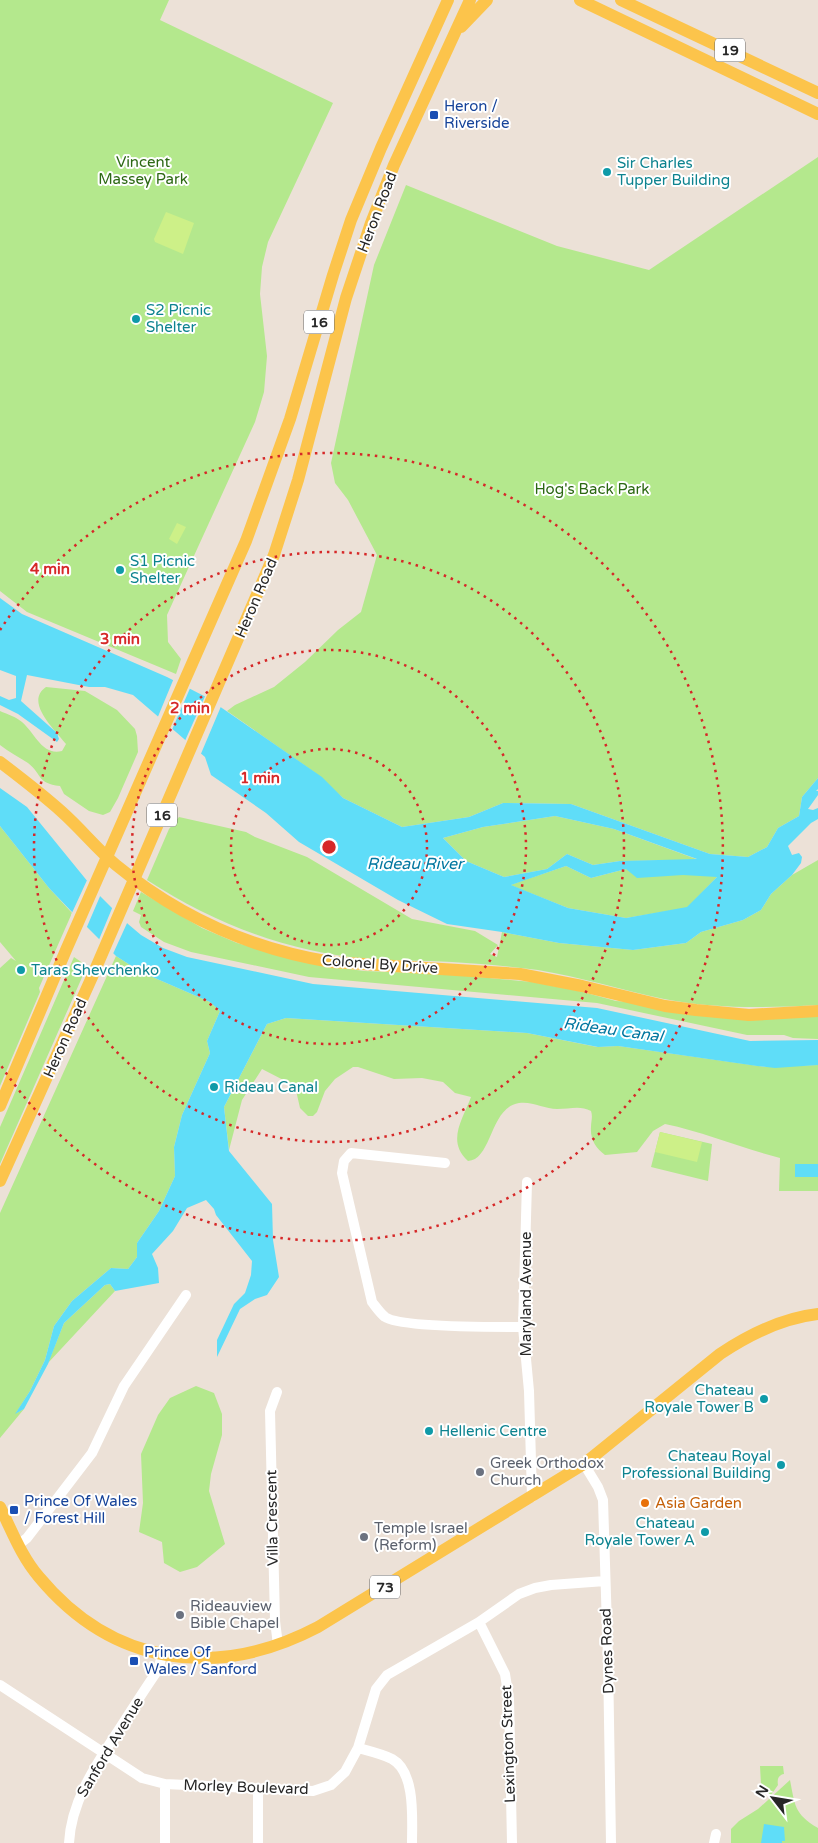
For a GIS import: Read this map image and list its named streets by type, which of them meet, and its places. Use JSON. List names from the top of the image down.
{
  "streets": {
    "main road": [
      "19",
      "Heron Road",
      "16",
      "Colonel By Drive",
      "73"
    ],
    "street": [
      "Maryland Avenue",
      "Villa Crescent",
      "Dynes Road",
      "Lexington Street",
      "Sanford Avenue",
      "Morley Boulevard"
    ]
  },
  "crossings": [
    ["Maryland Avenue", "73"],
    ["Villa Crescent", "73"],
    ["73", "Dynes Road"],
    ["73", "Sanford Avenue"],
    ["Dynes Road", "Morley Boulevard"],
    ["Lexington Street", "Morley Boulevard"],
    ["Sanford Avenue", "Morley Boulevard"]
  ],
  "water": ["Rideau River", "Rideau Canal"],
  "parks": ["Vincent Massey Park", "Hog's Back Park"],
  "places": {
    "transit": ["Heron / Riverside", "Prince Of Wales / Forest Hill", "Prince Of Wales / Sanford"],
    "other": [
      "Sir Charles Tupper Building",
      "S2 Picnic Shelter",
      "S1 Picnic Shelter",
      "Taras Shevchenko",
      "Rideau Canal",
      "Chateau Royale Tower B",
      "Hellenic Centre",
      "Chateau Royal Professional Building",
      "Greek Orthodox Church",
      "Asia Garden",
      "Chateau Royale Tower A",
      "Temple Israel (Reform)",
      "Rideauview Bible Chapel"
    ]
  },
  "north": "top left",
  "rings": [
    "4 min",
    "3 min",
    "2 min",
    "1 min"
  ]
}
